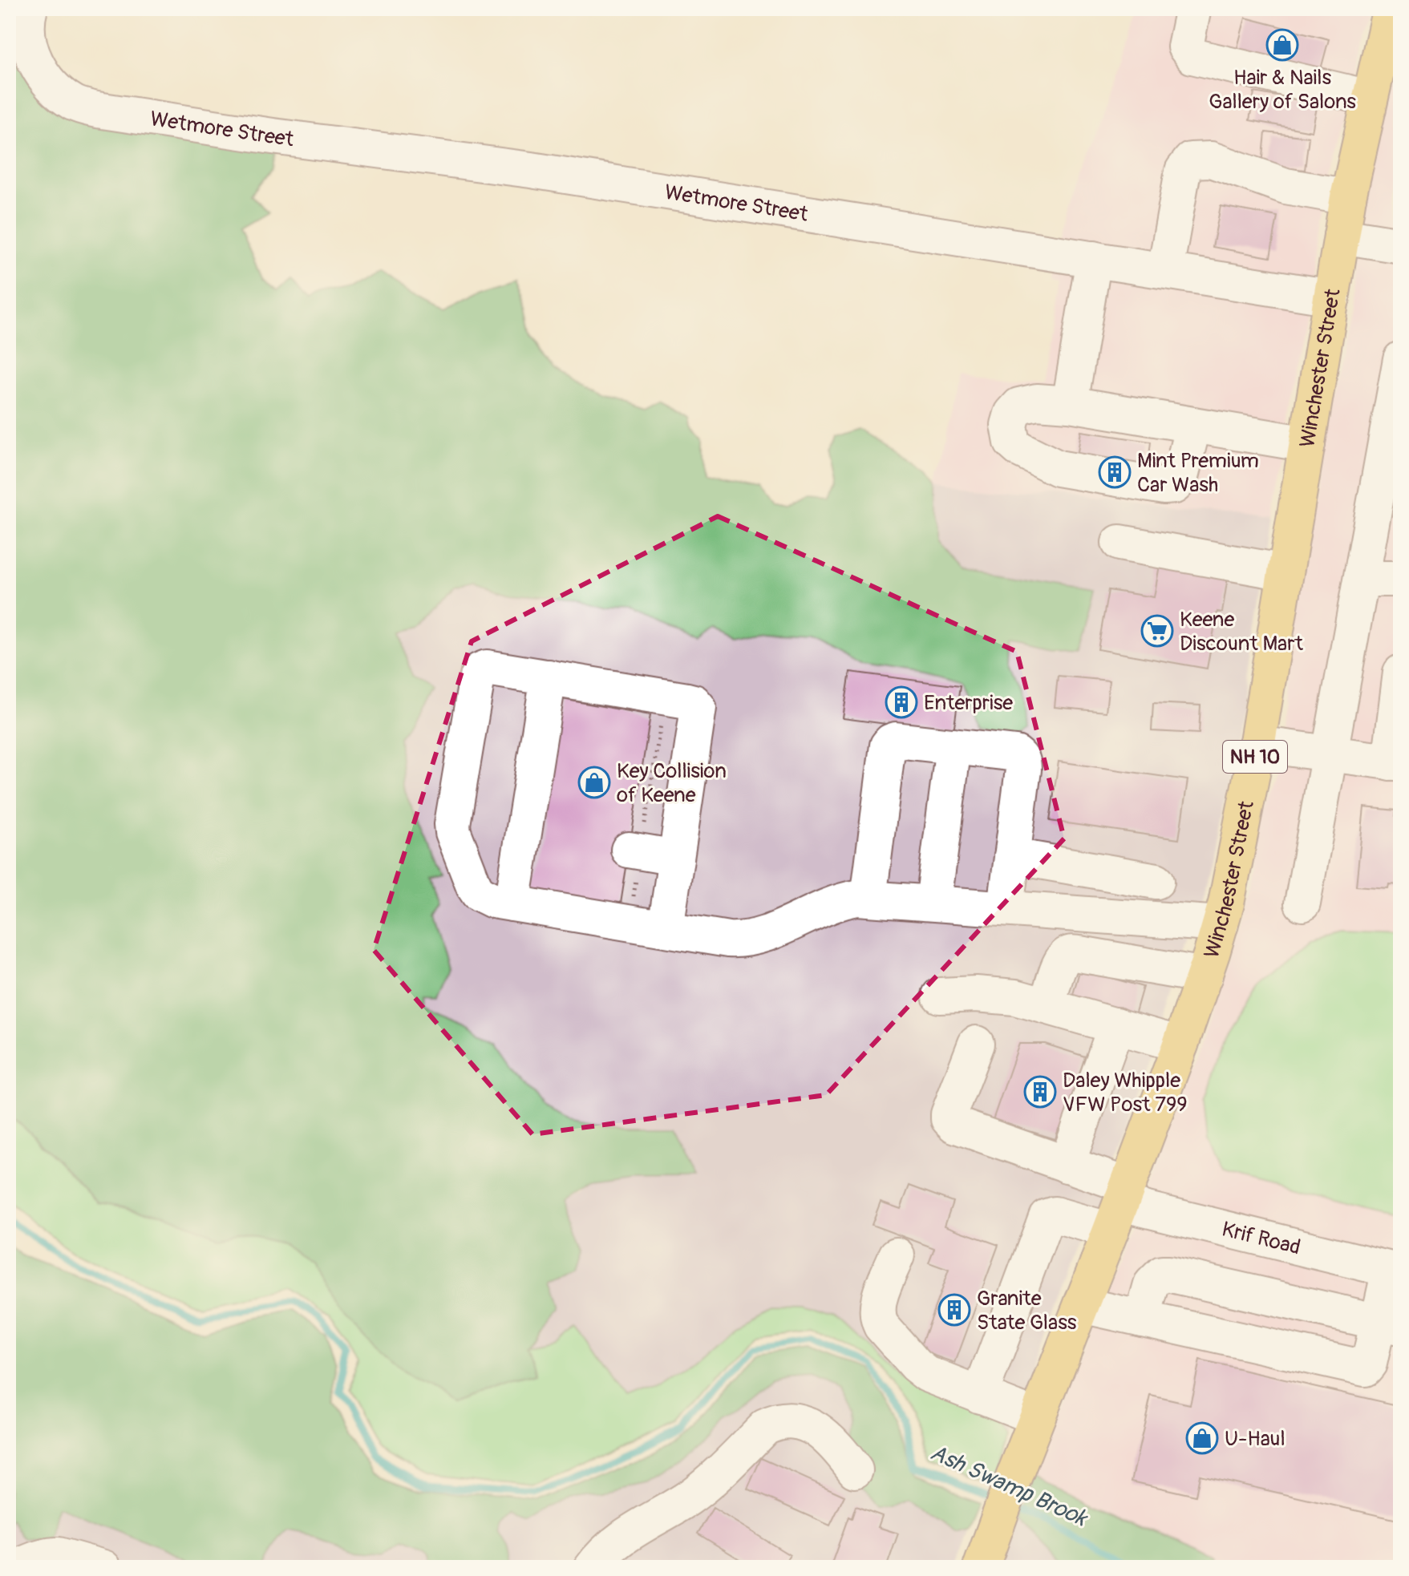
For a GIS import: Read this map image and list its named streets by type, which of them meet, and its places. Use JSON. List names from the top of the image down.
{
  "streets": {
    "main road": ["Winchester Street", "NH 10"],
    "street": ["Wetmore Street", "Krif Road"]
  },
  "crossings": [
    ["Wetmore Street", "Winchester Street"],
    ["Winchester Street", "Krif Road"]
  ],
  "water": ["Ash Swamp Brook"],
  "places": {
    "shop": ["Hair & Nails Gallery of Salons", "Key Collision of Keene", "U-Haul"],
    "building": [
      "Mint Premium Car Wash",
      "Enterprise",
      "Daley Whipple VFW Post 799",
      "Granite State Glass"
    ],
    "supermarket": ["Keene Discount Mart"]
  }
}
